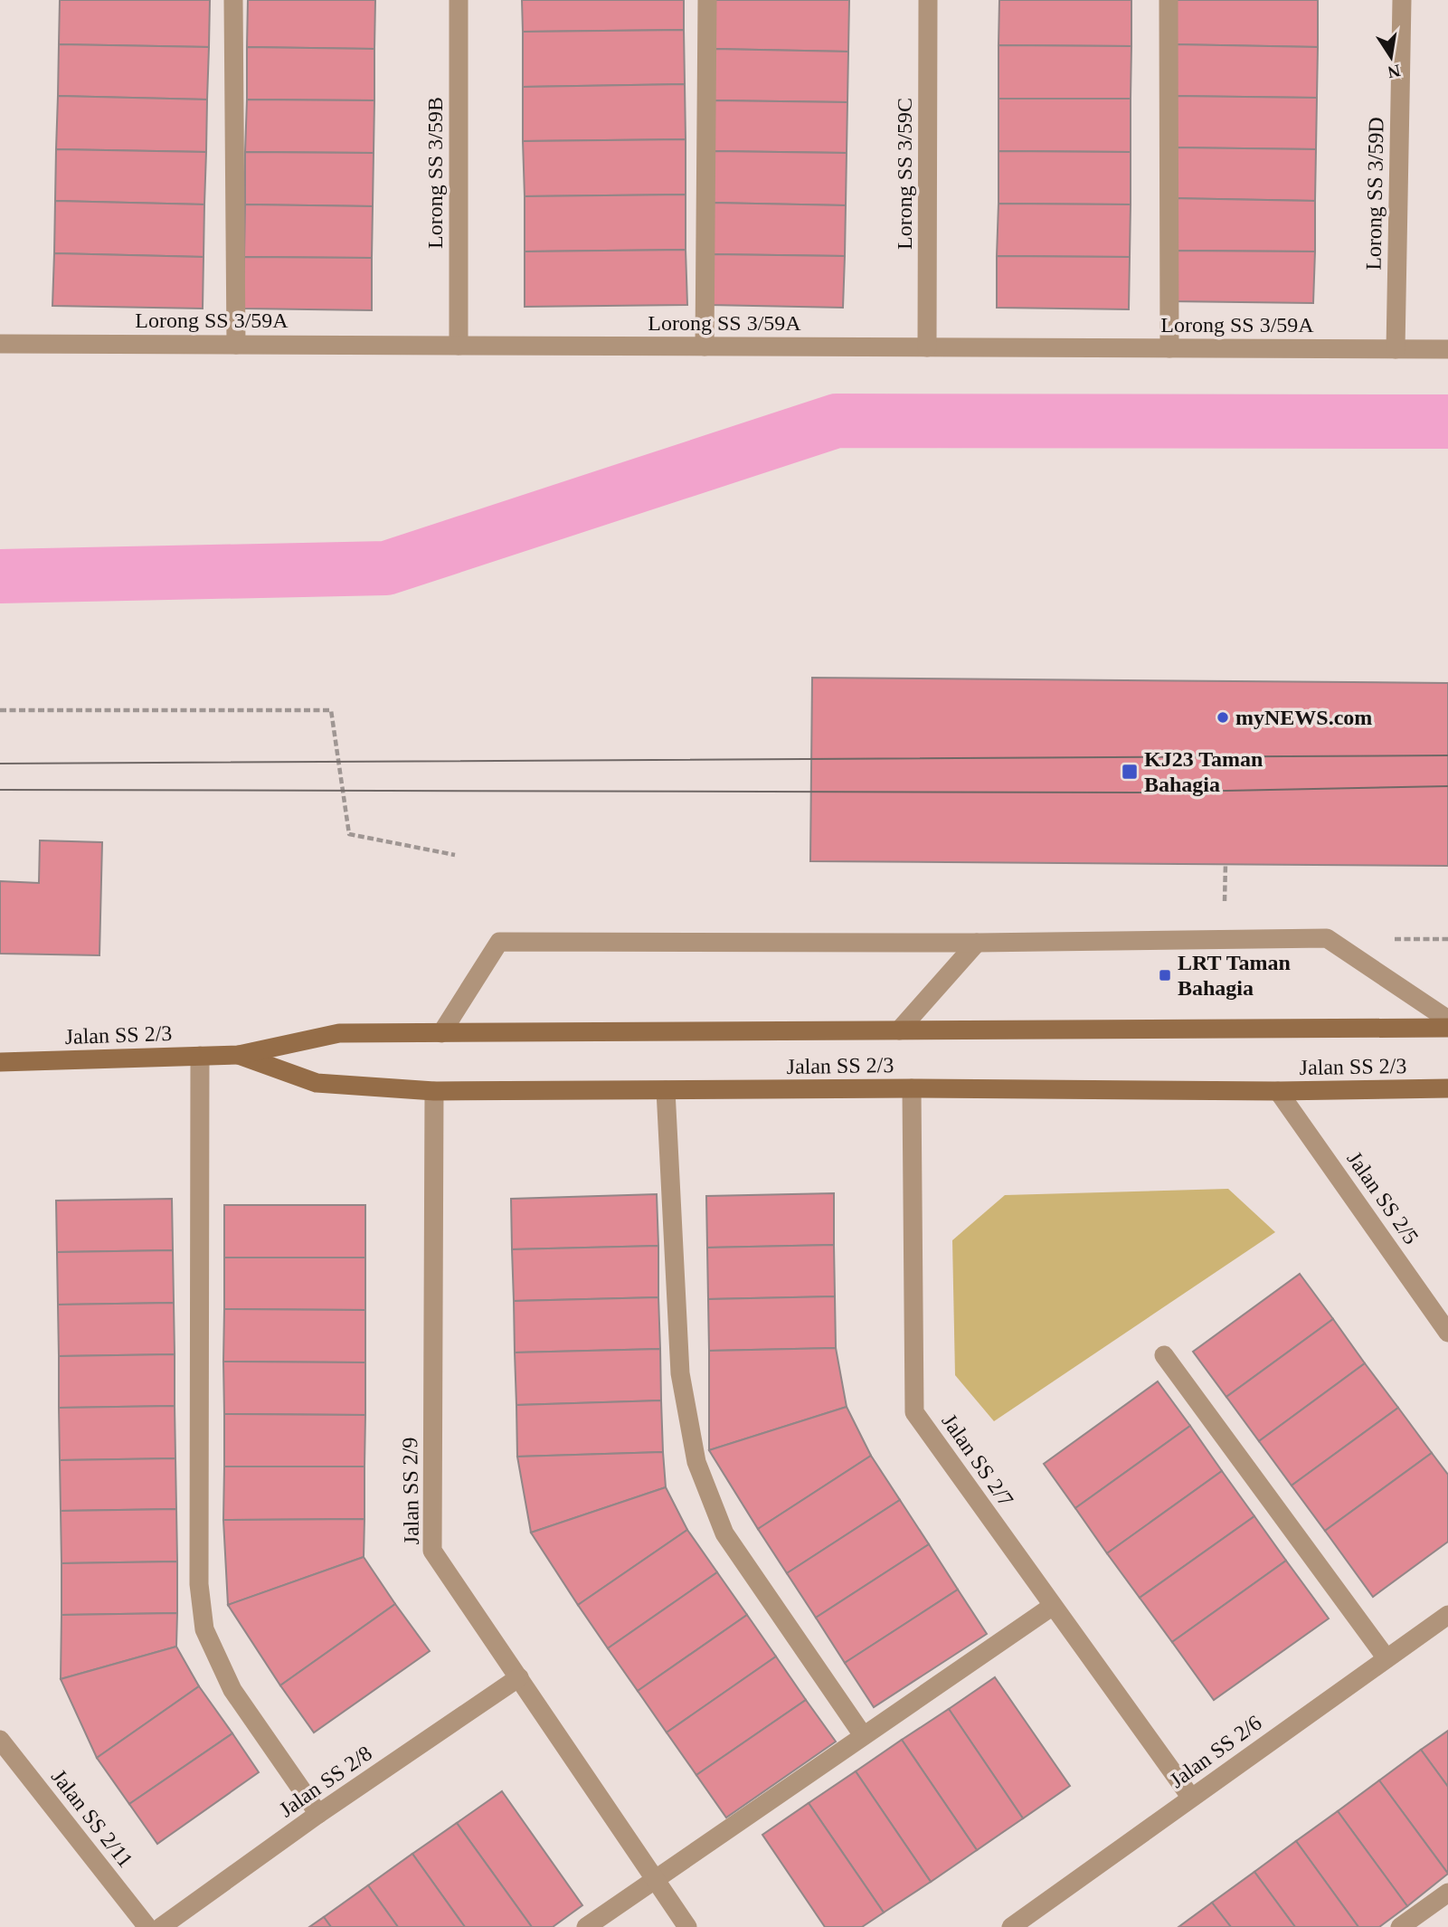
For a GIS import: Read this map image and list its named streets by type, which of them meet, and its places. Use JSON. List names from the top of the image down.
{
  "streets": {
    "main road": ["Jalan SS 2/3"],
    "street": [
      "Lorong SS 3/59B",
      "Lorong SS 3/59C",
      "Lorong SS 3/59D",
      "Lorong SS 3/59A",
      "Jalan SS 2/5",
      "Jalan SS 2/7",
      "Jalan SS 2/9",
      "Jalan SS 2/6",
      "Jalan SS 2/8",
      "Jalan SS 2/11"
    ]
  },
  "crossings": [
    ["Lorong SS 3/59B", "Lorong SS 3/59A"],
    ["Lorong SS 3/59C", "Lorong SS 3/59A"],
    ["Lorong SS 3/59D", "Lorong SS 3/59A"],
    ["Jalan SS 2/3", "Jalan SS 2/5"],
    ["Jalan SS 2/3", "Jalan SS 2/7"],
    ["Jalan SS 2/3", "Jalan SS 2/9"],
    ["Jalan SS 2/7", "Jalan SS 2/6"],
    ["Jalan SS 2/9", "Jalan SS 2/8"]
  ],
  "places": {
    "other": ["myNEWS.com"],
    "transit": ["KJ23 Taman Bahagia", "LRT Taman Bahagia"]
  },
  "north": "bottom"
}
